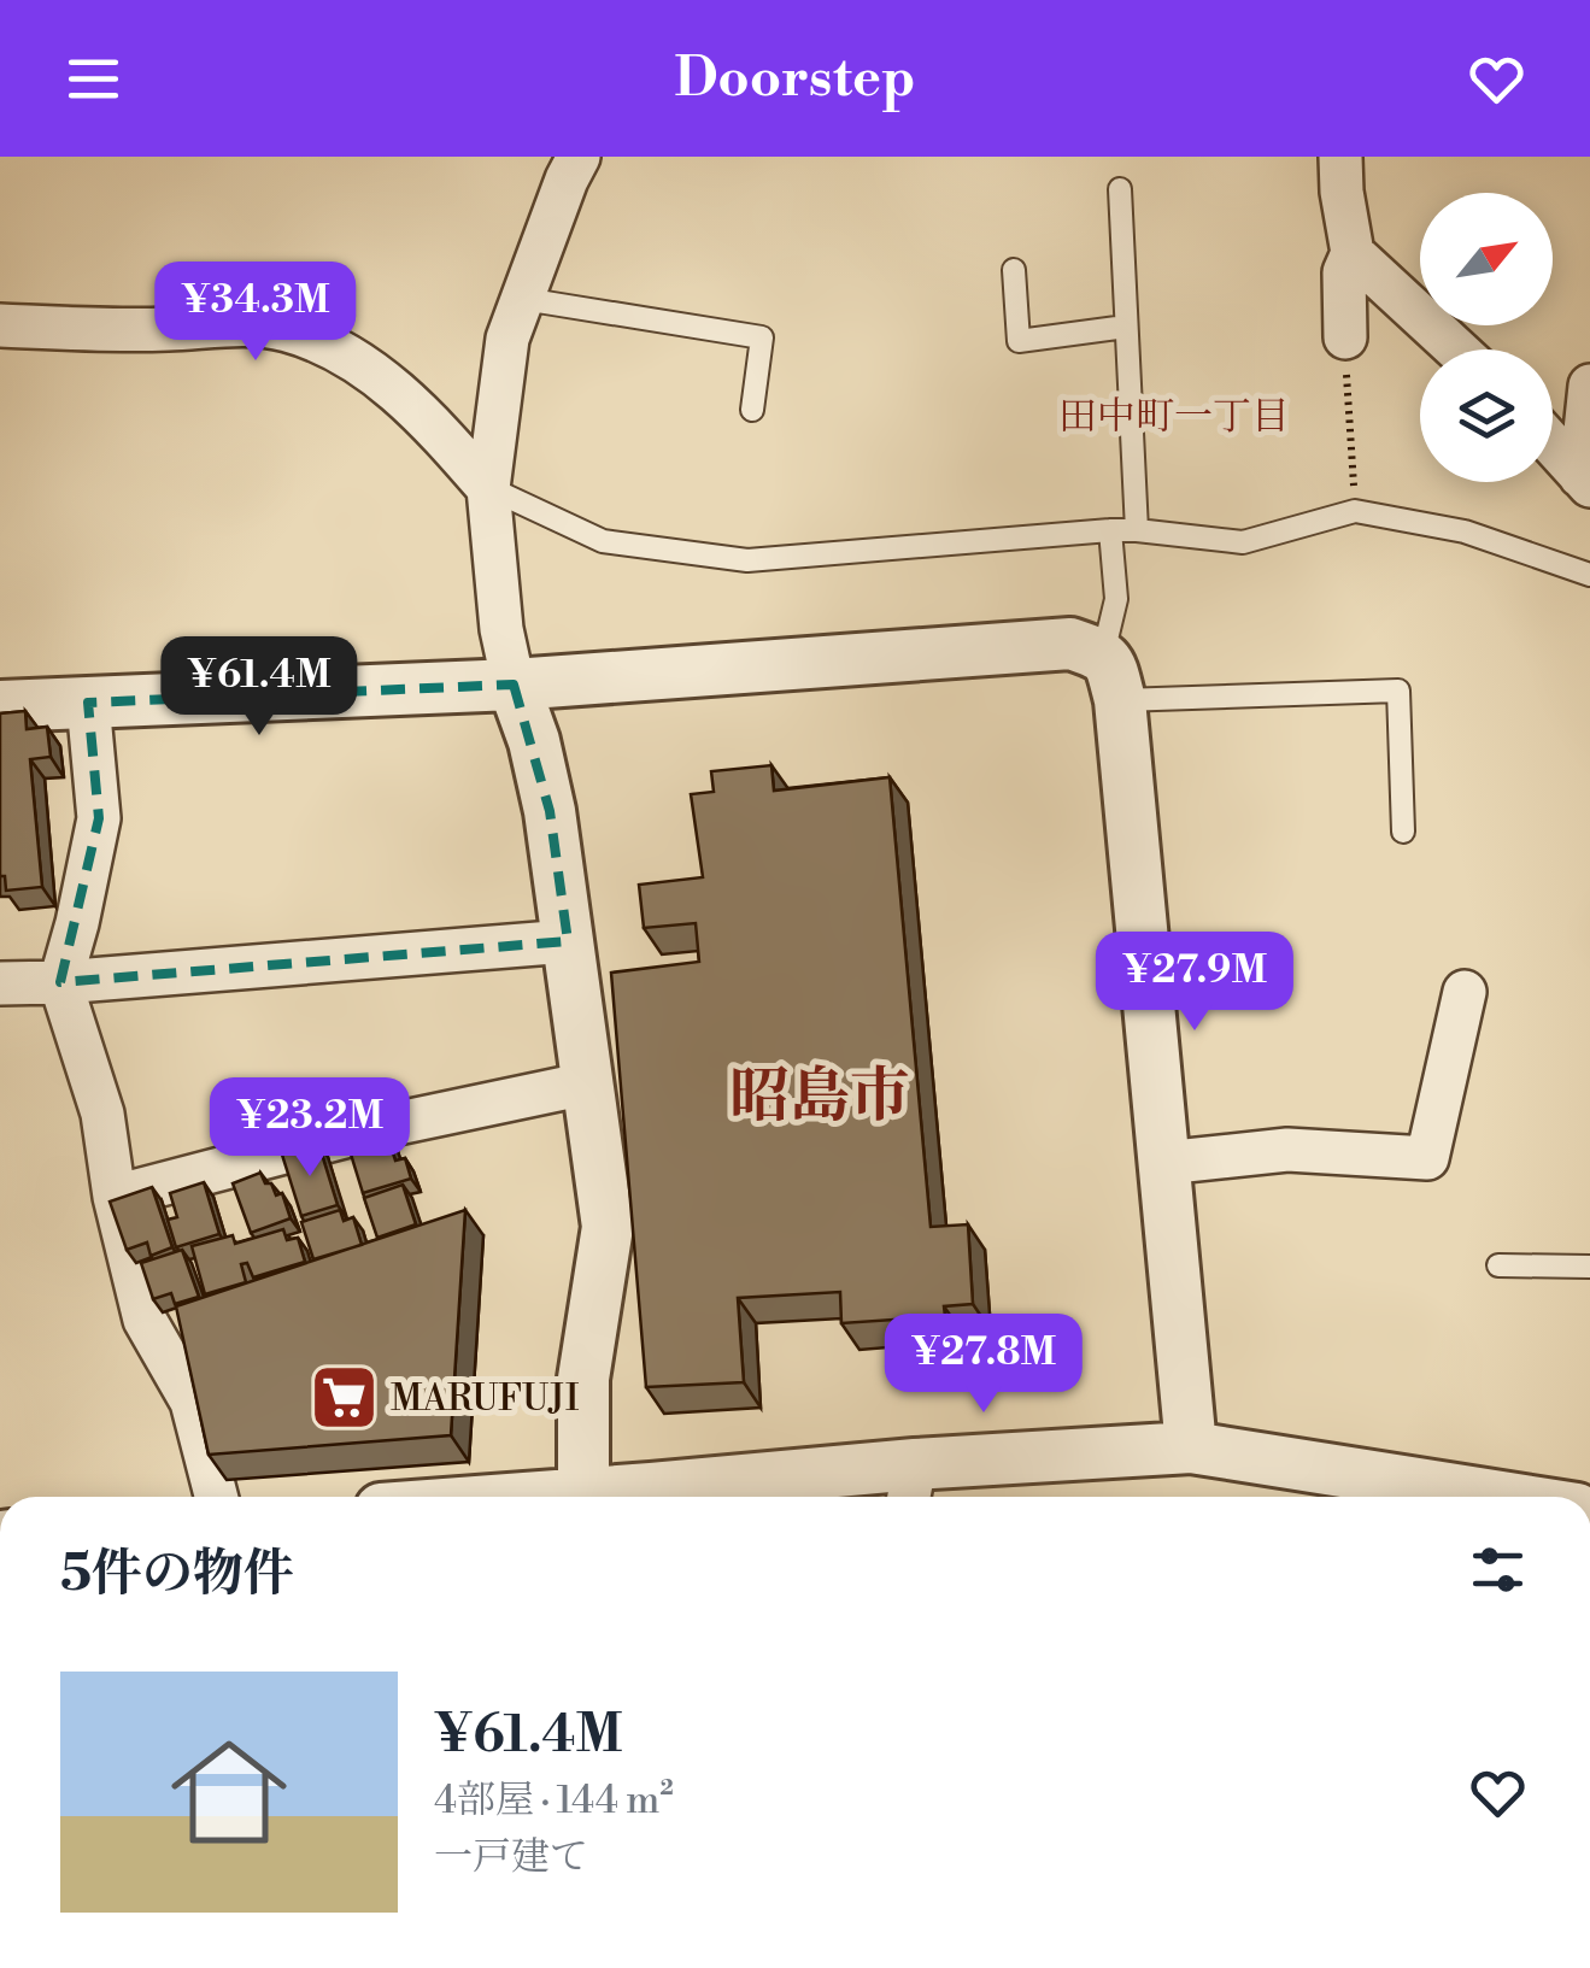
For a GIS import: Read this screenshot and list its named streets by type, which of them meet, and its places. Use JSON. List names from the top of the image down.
{
  "districts": ["田中町一丁目", "昭島市"],
  "places": {
    "supermarket": ["MARUFUJI"]
  },
  "north": "top right",
  "page": {
    "header": "Doorstep",
    "price": [
      "¥34.3M",
      "¥61.4M",
      "¥27.9M",
      "¥23.2M",
      "¥27.8M"
    ],
    "heading": "5件の物件",
    "list": [
      {
        "name": "¥61.4M",
        "note": "4部屋 · 144 m² · 一戸建て"
      }
    ]
  }
}
